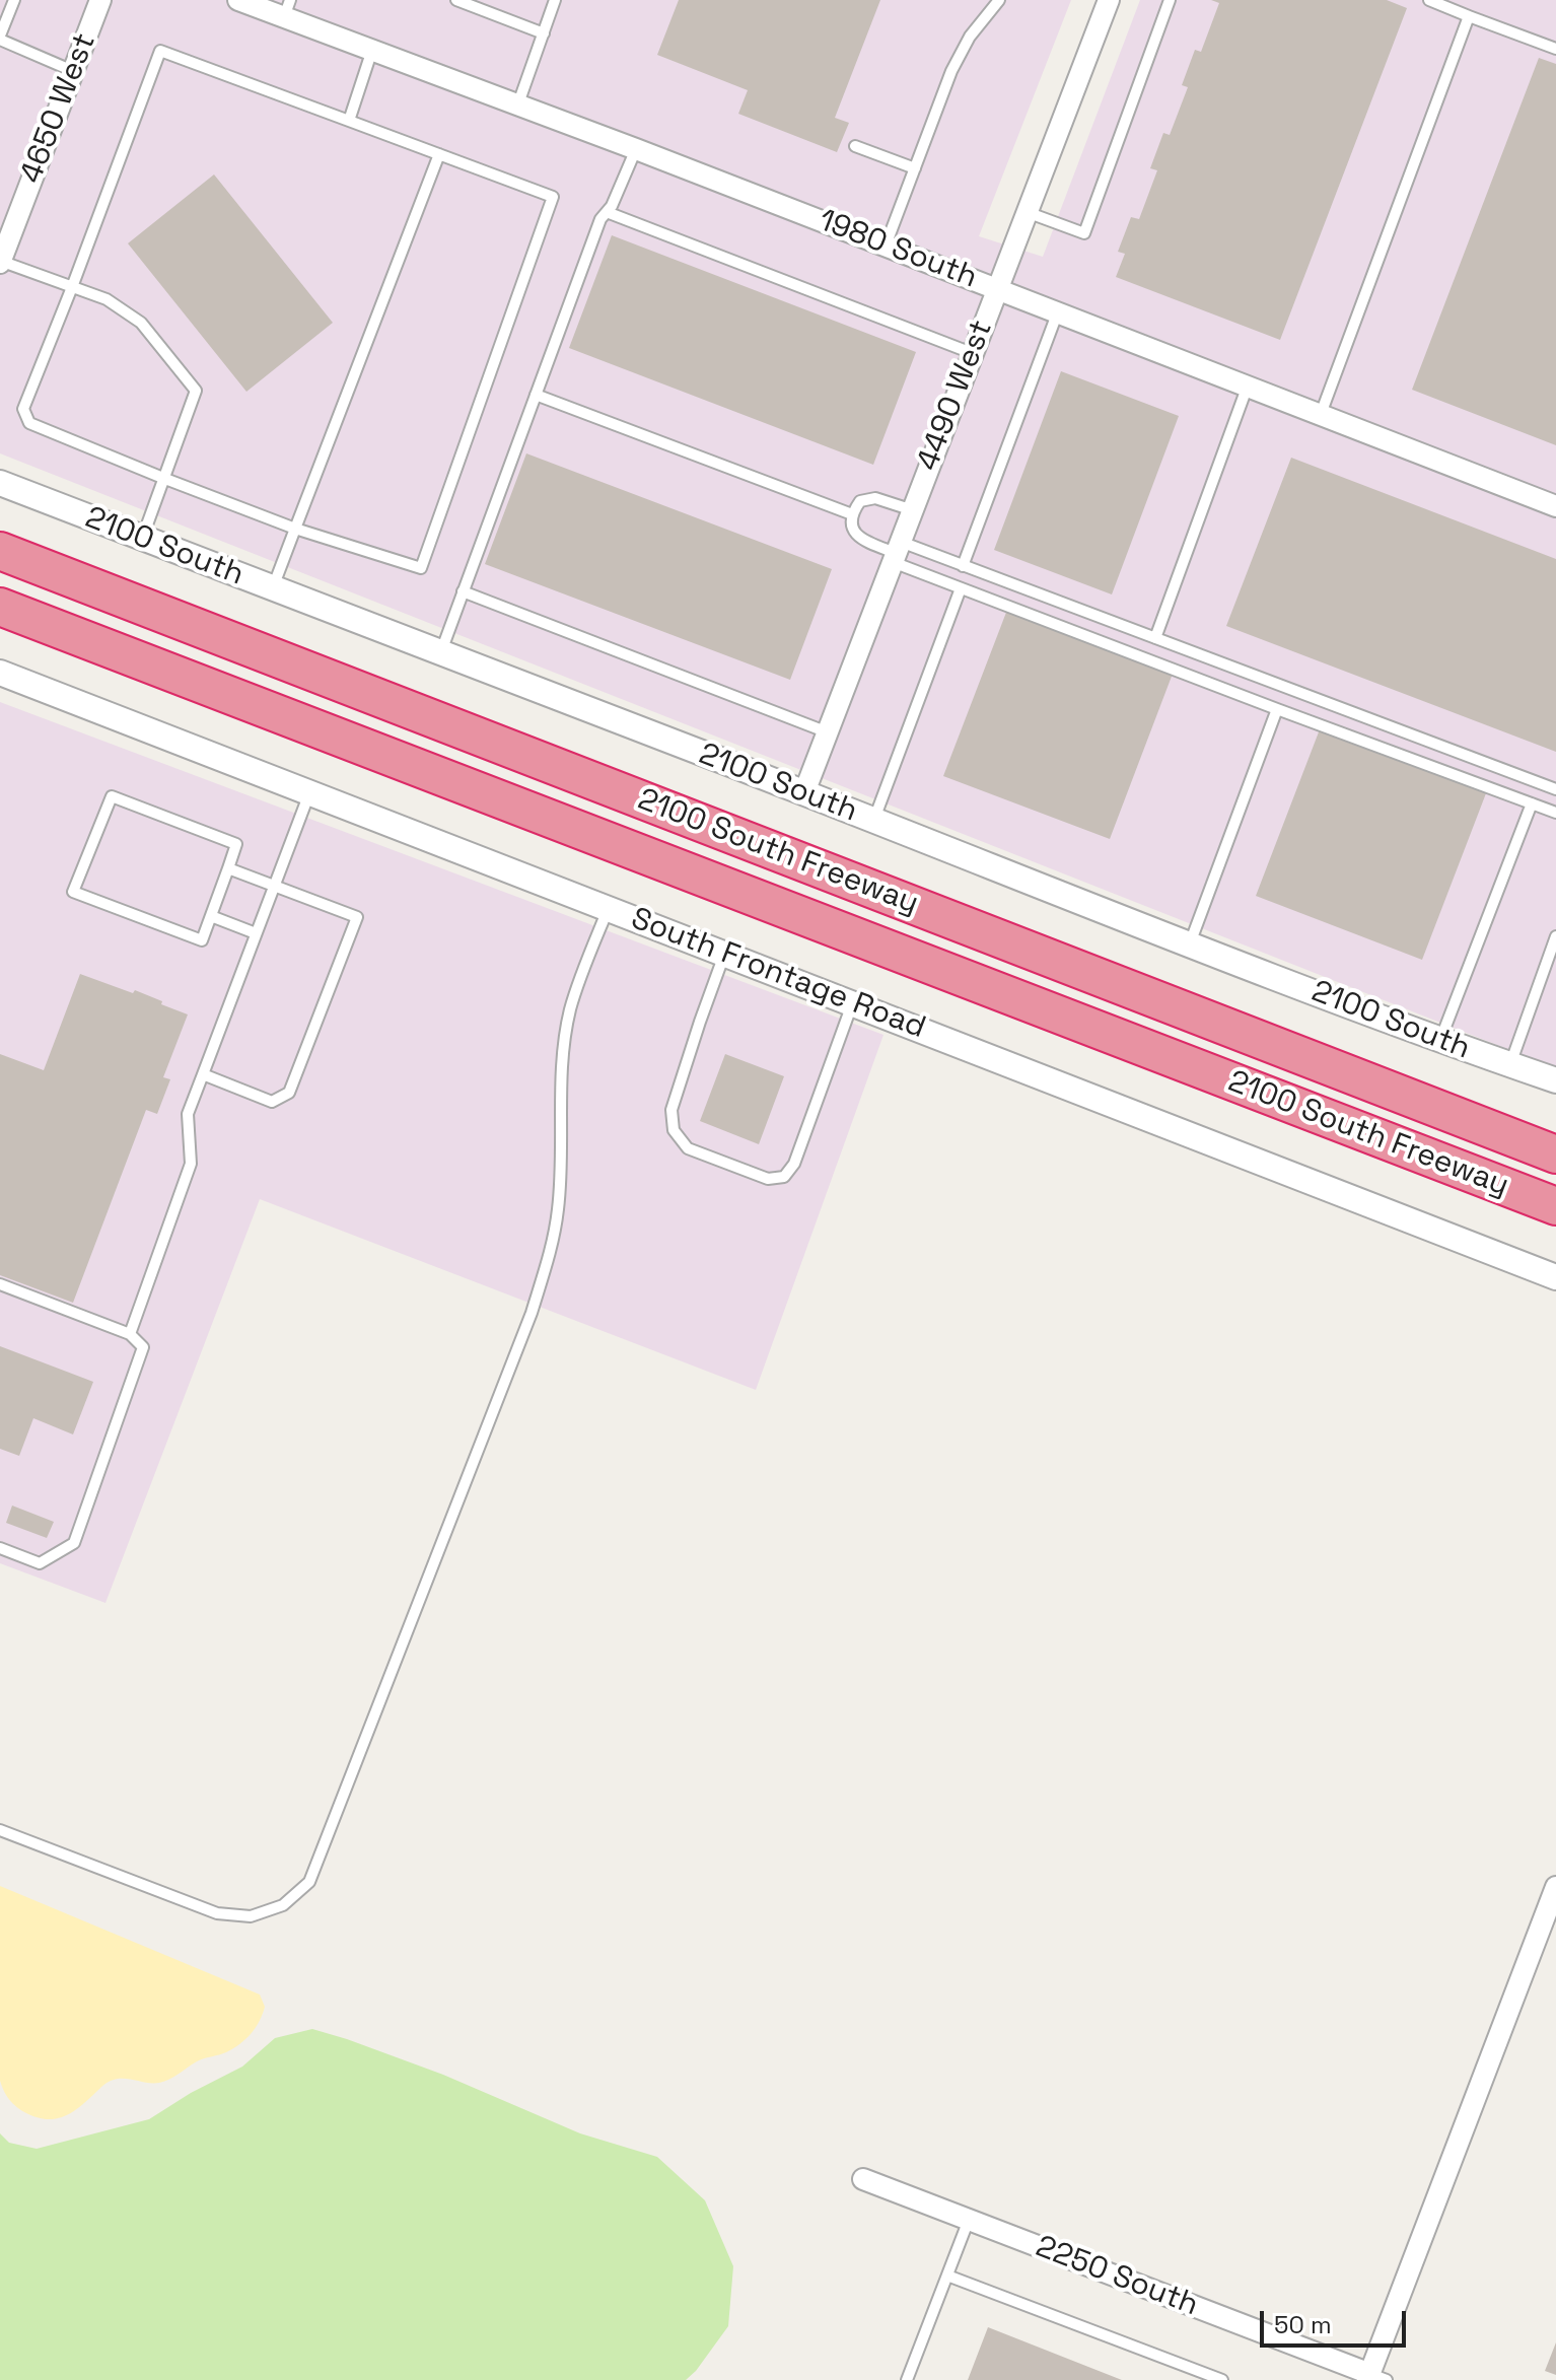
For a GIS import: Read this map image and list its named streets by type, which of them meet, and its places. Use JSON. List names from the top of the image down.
{
  "streets": {
    "highway": ["2100 South Freeway"],
    "street": [
      "4650 West",
      "1980 South",
      "4490 West",
      "2100 South",
      "South Frontage Road",
      "2250 South"
    ]
  },
  "crossings": [
    ["1980 South", "4490 West"],
    ["4490 West", "2100 South"]
  ],
  "scale_bar": "50 m"
}
